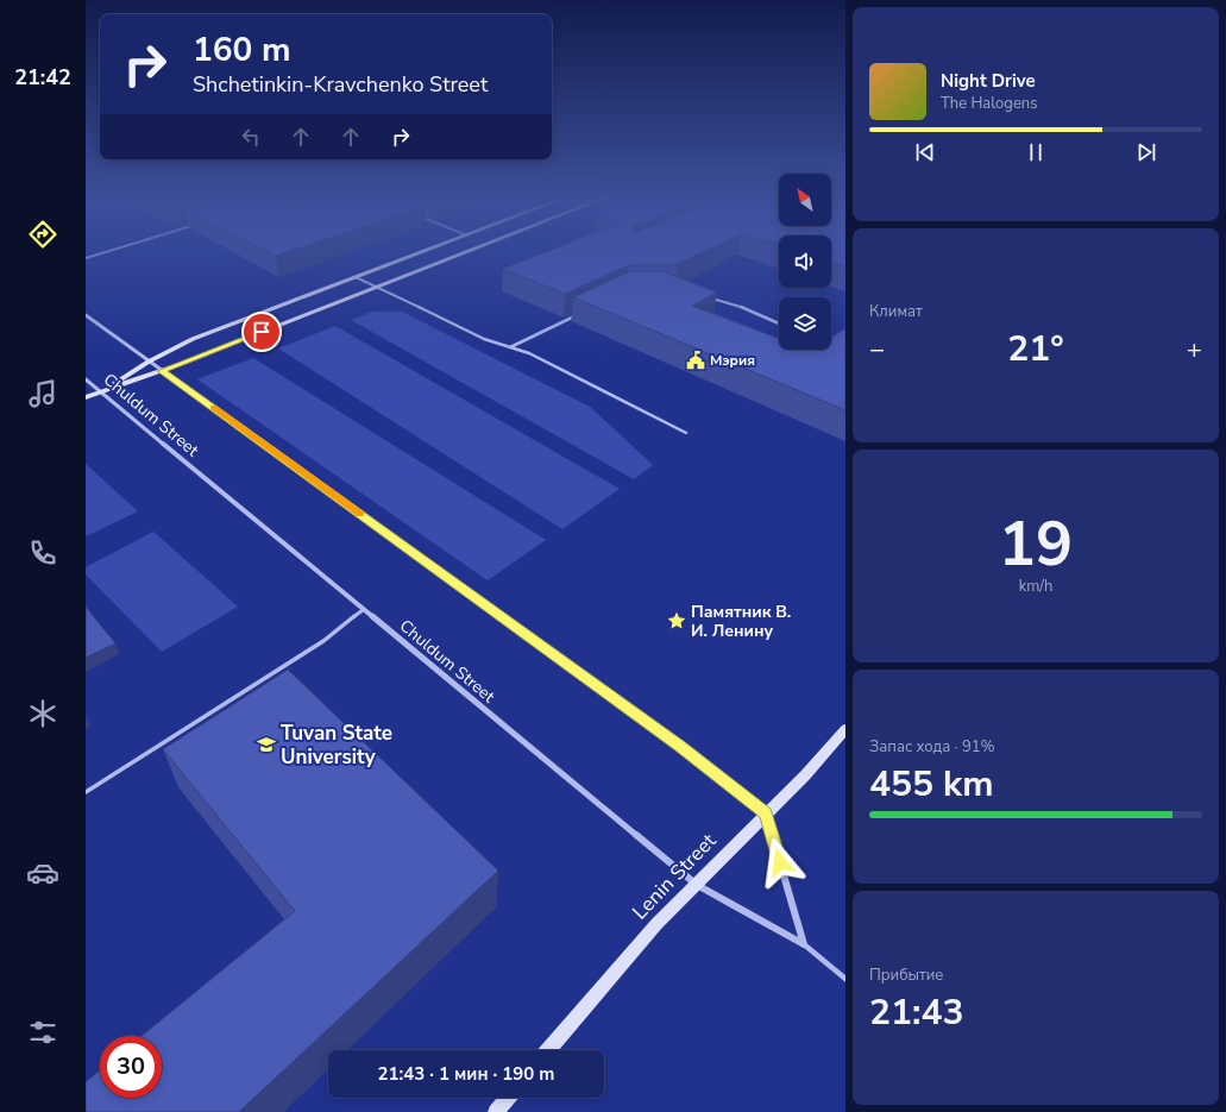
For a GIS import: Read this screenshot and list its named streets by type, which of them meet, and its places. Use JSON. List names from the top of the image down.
{
  "streets": {
    "street": ["Chuldum Street", "Lenin Street"]
  },
  "crossings": [
    ["Chuldum Street", "Lenin Street"]
  ],
  "places": {
    "public building": ["Мэрия"],
    "place": ["Памятник В. И. Ленину"],
    "school or university": ["Tuvan State University"]
  },
  "north": "top left",
  "page": {
    "tabs": "21:42",
    "turn": ["160 m", "Shchetinkin-Kravchenko Street"],
    "song": ["Night Drive", "The Halogens"],
    "tile": [
      "Климат",
      ["19", "km/h"],
      ["Запас хода · 91%", "455 km"],
      ["Прибытие", "21:43"]
    ],
    "heat": ["−", "21°", "+"],
    "limit": "30",
    "trip": "21:43 · 1 мин · 190 m"
  }
}
